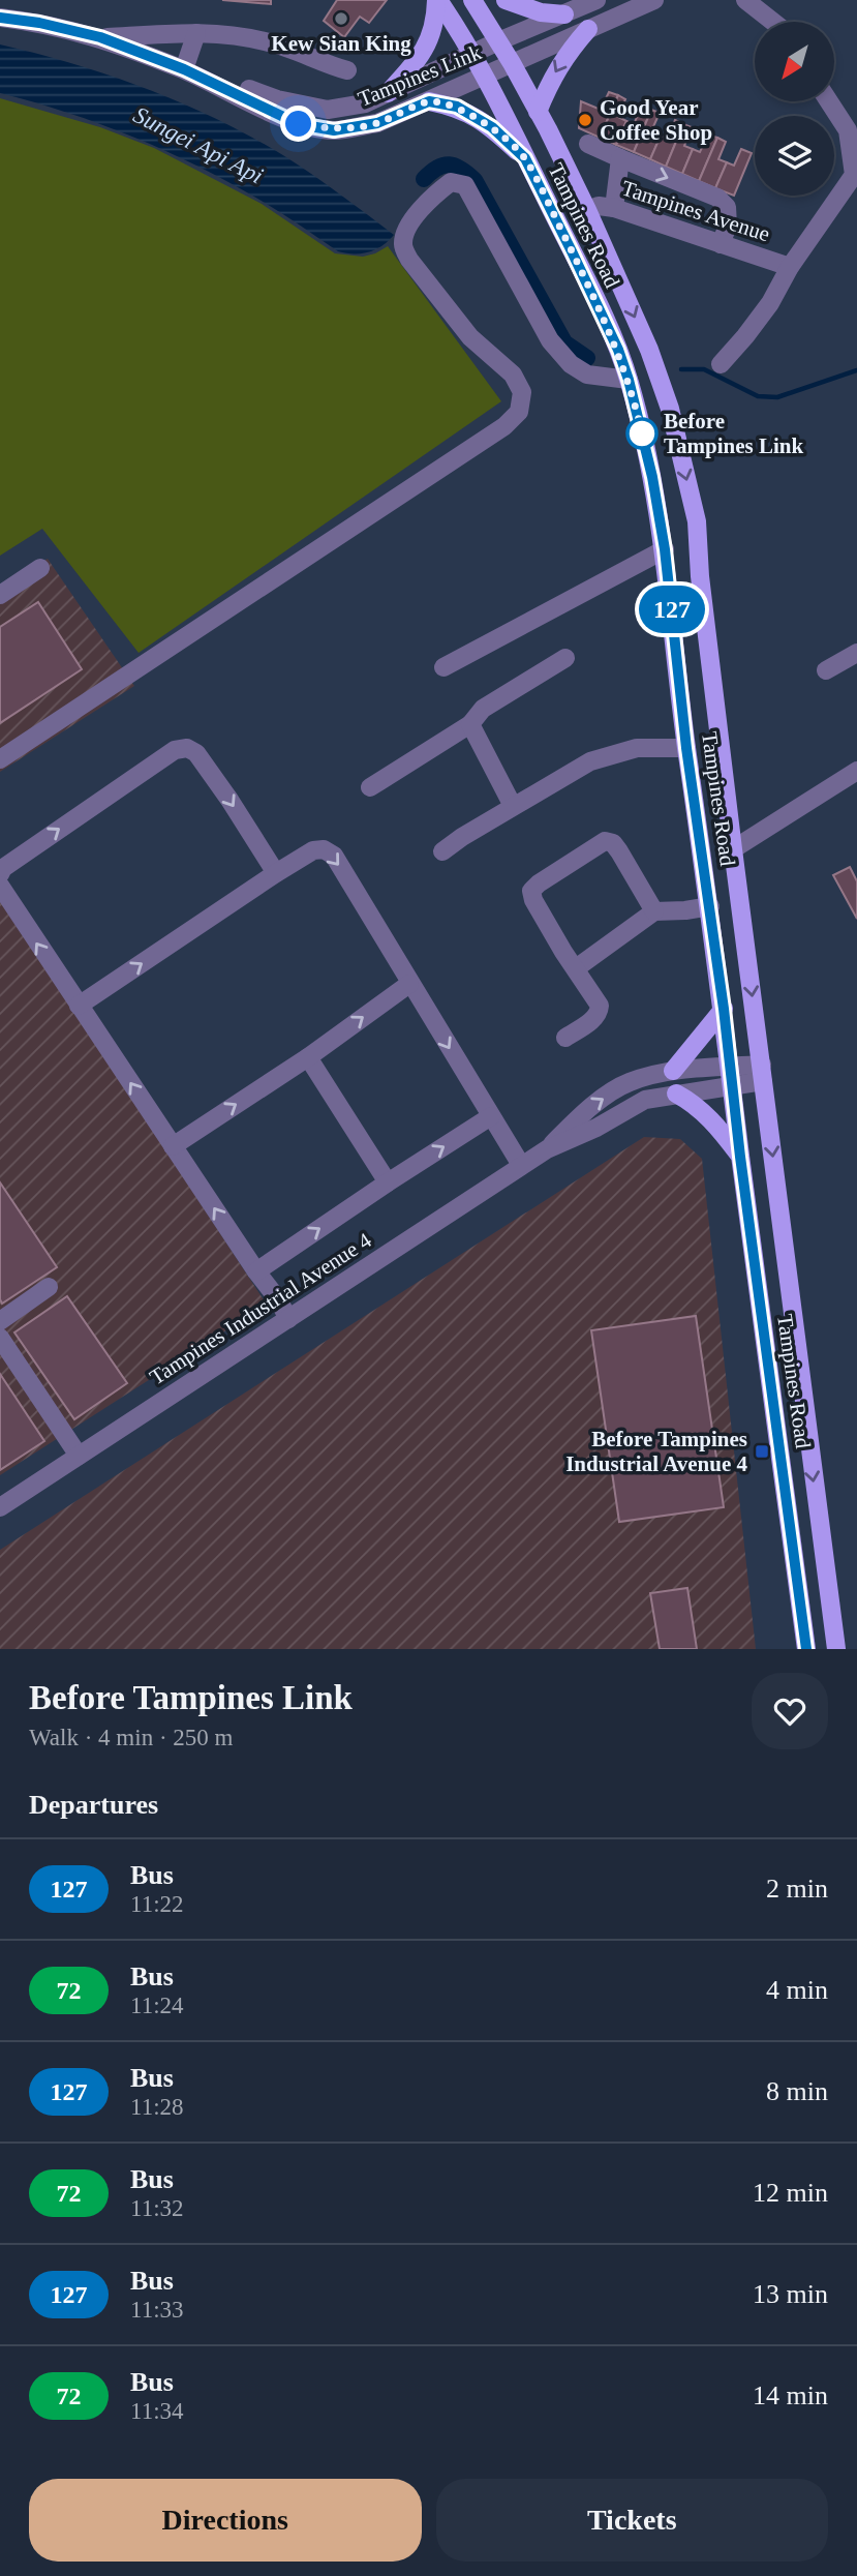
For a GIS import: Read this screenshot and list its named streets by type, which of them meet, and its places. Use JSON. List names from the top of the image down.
{
  "streets": {
    "main road": ["Tampines Road"],
    "street": ["Tampines Link", "Tampines Avenue", "Tampines Industrial Avenue 4"]
  },
  "crossings": [
    ["Tampines Link", "Tampines Road"],
    ["Tampines Avenue", "Tampines Road"],
    ["Tampines Road", "Tampines Industrial Avenue 4"]
  ],
  "water": ["Sungei Api Api"],
  "places": {
    "other": ["Kew Sian King", "Good Year Coffee Shop", "Before Tampines Link"],
    "transit": ["Before Tampines Industrial Avenue 4"]
  },
  "lines": ["bus line 127"],
  "north": "bottom left",
  "page": {
    "on_map": "127",
    "heading": [
      ["Before Tampines Link", "Walk · 4 min · 250 m"],
      "Departures"
    ],
    "list": [
      {
        "mark": "127",
        "name": "Bus",
        "note": "11:22",
        "value": "2 min"
      },
      {
        "mark": "72",
        "name": "Bus",
        "note": "11:24",
        "value": "4 min"
      },
      {
        "mark": "127",
        "name": "Bus",
        "note": "11:28",
        "value": "8 min"
      },
      {
        "mark": "72",
        "name": "Bus",
        "note": "11:32",
        "value": "12 min"
      },
      {
        "mark": "127",
        "name": "Bus",
        "note": "11:33",
        "value": "13 min"
      },
      {
        "mark": "72",
        "name": "Bus",
        "note": "11:34",
        "value": "14 min"
      }
    ],
    "buttons": ["Directions", "Tickets"]
  }
}
